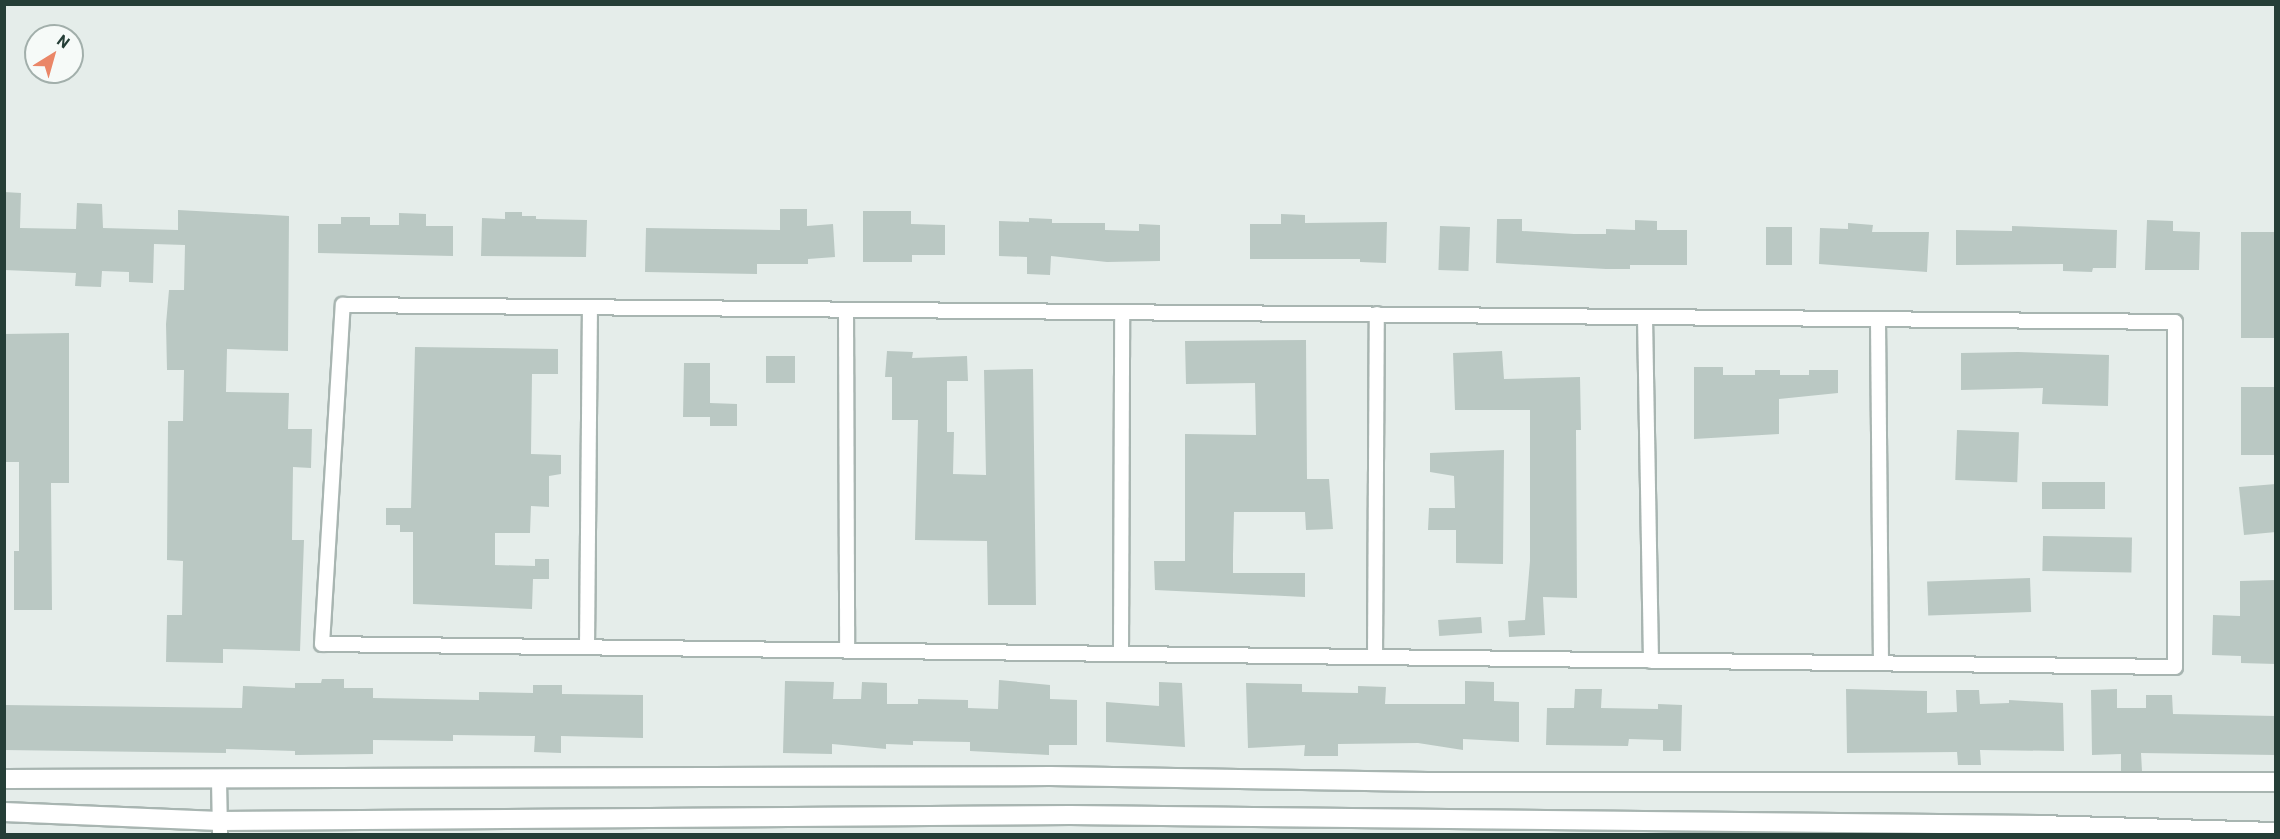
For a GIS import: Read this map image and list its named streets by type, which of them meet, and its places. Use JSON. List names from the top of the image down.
{
  "north": "top right"
}
